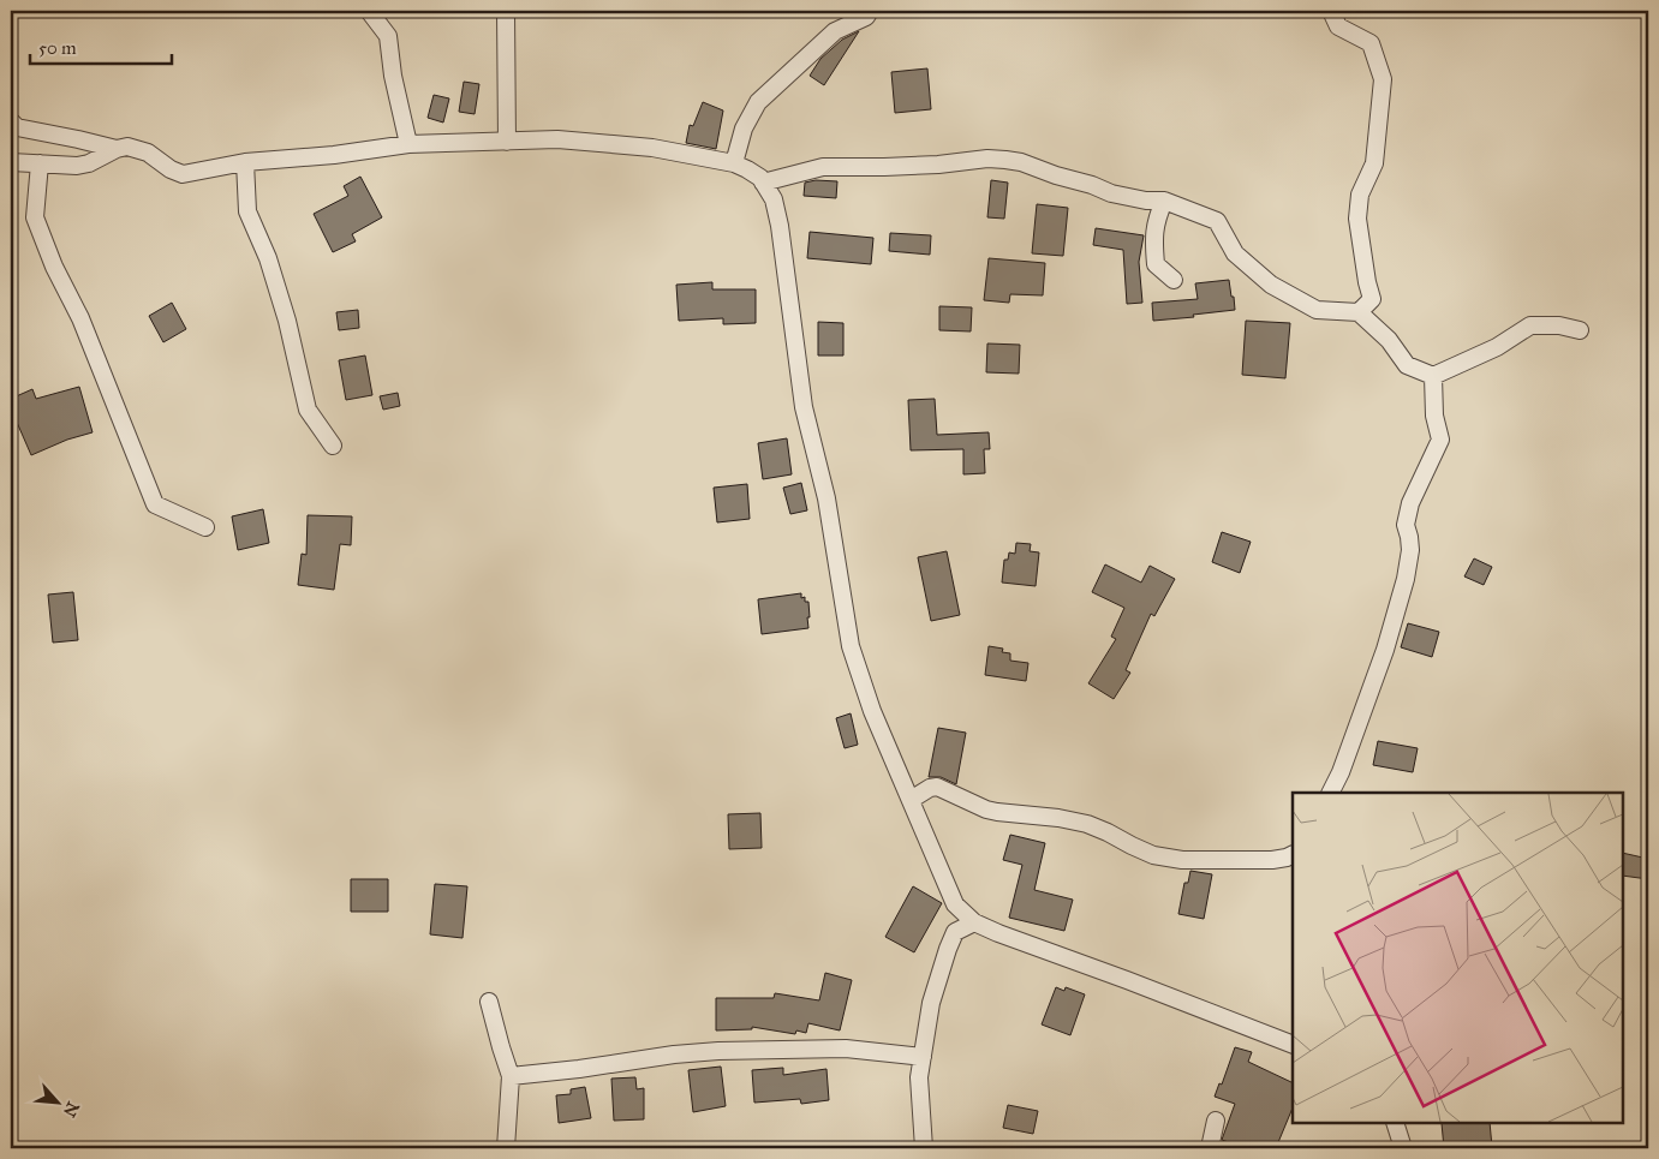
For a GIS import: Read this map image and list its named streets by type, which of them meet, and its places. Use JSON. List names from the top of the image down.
{
  "scale_bar": "50 m",
  "north": "bottom right"
}
